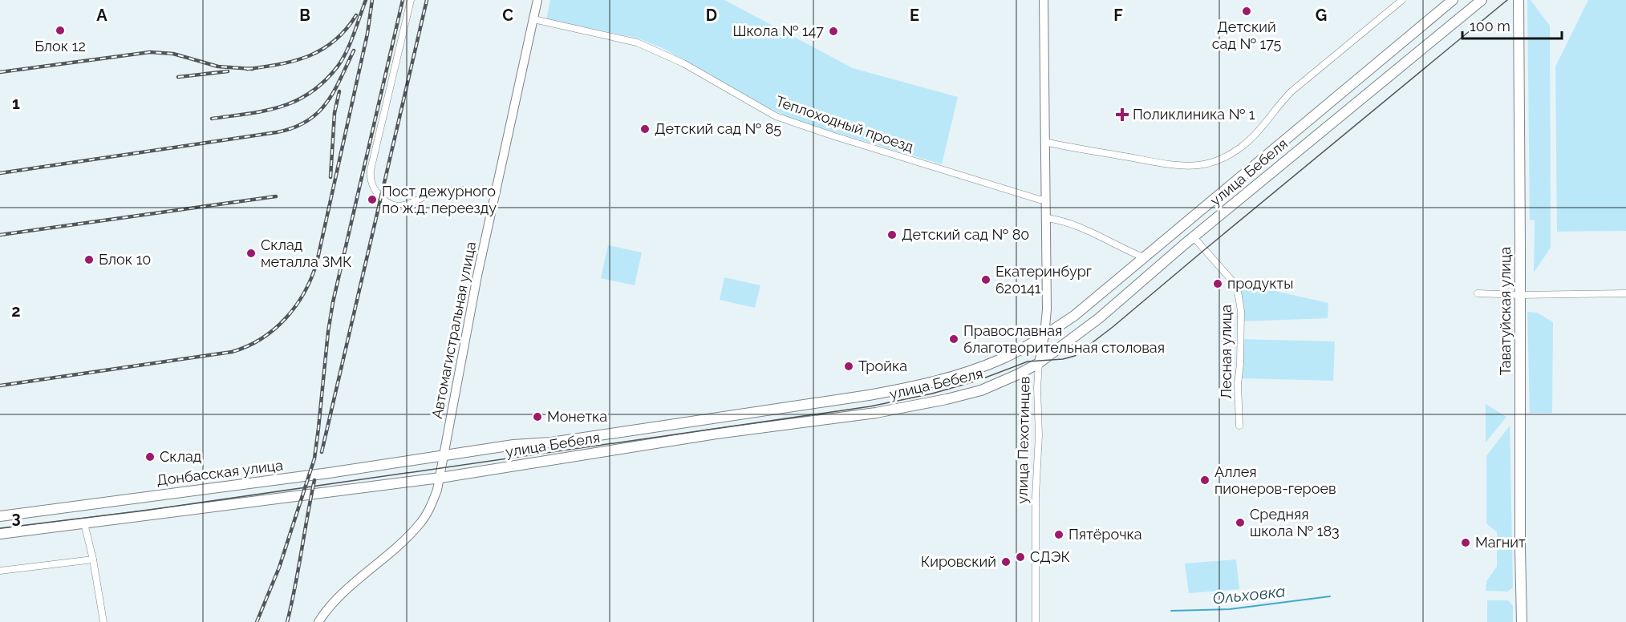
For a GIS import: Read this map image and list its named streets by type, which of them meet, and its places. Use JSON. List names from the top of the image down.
{
  "streets": {
    "main road": [
      "улица Бебеля",
      "Таватуйская улица",
      "Автомагистральная улица",
      "улица Пехотинцев",
      "Донбасская улица"
    ],
    "street": ["Теплоходный проезд", "Лесная улица"]
  },
  "crossings": [
    ["Теплоходный проезд", "Автомагистральная улица"],
    ["Теплоходный проезд", "улица Пехотинцев"],
    ["улица Бебеля", "Автомагистральная улица"],
    ["улица Бебеля", "Лесная улица"],
    ["улица Бебеля", "улица Пехотинцев"],
    ["улица Бебеля", "Донбасская улица"],
    ["Автомагистральная улица", "Донбасская улица"]
  ],
  "water": ["Ольховка"],
  "places": {
    "other": [
      "Детский сад № 175",
      "Блок 12",
      "Школа № 147",
      "Детский сад № 85",
      "Пост дежурного по ж.д. переезду",
      "Детский сад № 80",
      "Склад металла ЗМК",
      "Блок 10",
      "Екатеринбург 620141",
      "продукты",
      "Православная благотворительная столовая",
      "Тройка",
      "Монетка",
      "Склад",
      "Аллея пионеров-героев",
      "Средняя школа № 183",
      "Пятёрочка",
      "Магнит",
      "СДЭК",
      "Кировский"
    ],
    "health": ["Поликлиника № 1"]
  },
  "scale_bar": "100 m",
  "grid": {
    "columns": [
      "A",
      "B",
      "C",
      "D",
      "E",
      "F",
      "G"
    ],
    "rows": ["1", "2", "3"]
  }
}
